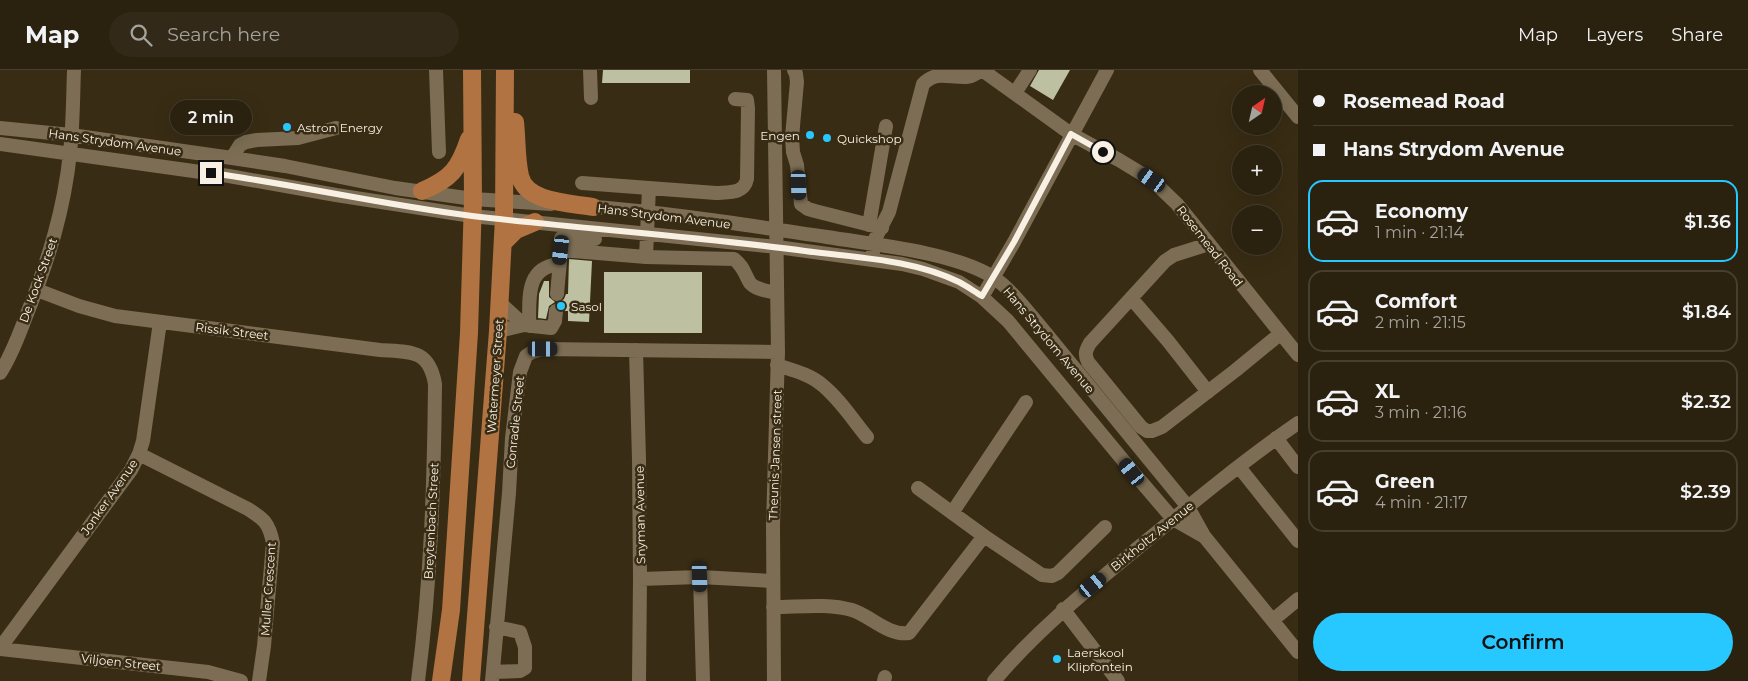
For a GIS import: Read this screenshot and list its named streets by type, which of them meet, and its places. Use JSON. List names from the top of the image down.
{
  "streets": {
    "main road": ["Watermeyer Street"],
    "street": [
      "Hans Strydom Avenue",
      "Rosemead Road",
      "De Kock Street",
      "Rissik Street",
      "Conradie Street",
      "Theunis Jansen street",
      "Jonker Avenue",
      "Snyman Avenue",
      "Breytenbach Street",
      "Birkholtz Avenue",
      "Muller Crescent",
      "Viljoen Street"
    ]
  },
  "crossings": [
    ["Hans Strydom Avenue", "De Kock Street"],
    ["Hans Strydom Avenue", "Watermeyer Street"],
    ["Hans Strydom Avenue", "Theunis Jansen street"],
    ["Hans Strydom Avenue", "Birkholtz Avenue"],
    ["De Kock Street", "Rissik Street"],
    ["Rissik Street", "Jonker Avenue"],
    ["Rissik Street", "Breytenbach Street"],
    ["Conradie Street", "Theunis Jansen street"],
    ["Conradie Street", "Snyman Avenue"],
    ["Jonker Avenue", "Muller Crescent"],
    ["Jonker Avenue", "Viljoen Street"]
  ],
  "places": [
    "Astron Energy",
    "Engen",
    "Quickshop",
    "Sasol",
    "Laerskool Klipfontein"
  ],
  "north": "top right",
  "page": {
    "header": "Map",
    "search": "Search here",
    "nav": ["Map", "Layers", "Share"],
    "banner": ["Rosemead Road", "Hans Strydom Avenue"],
    "map_buttons": ["+", "−"],
    "bubble": "2 min",
    "list": [
      {
        "name": "Economy",
        "note": "1 min · 21:14",
        "value": "$1.36"
      },
      {
        "name": "Comfort",
        "note": "2 min · 21:15",
        "value": "$1.84"
      },
      {
        "name": "XL",
        "note": "3 min · 21:16",
        "value": "$2.32"
      },
      {
        "name": "Green",
        "note": "4 min · 21:17",
        "value": "$2.39"
      }
    ],
    "buttons": "Confirm"
  }
}
